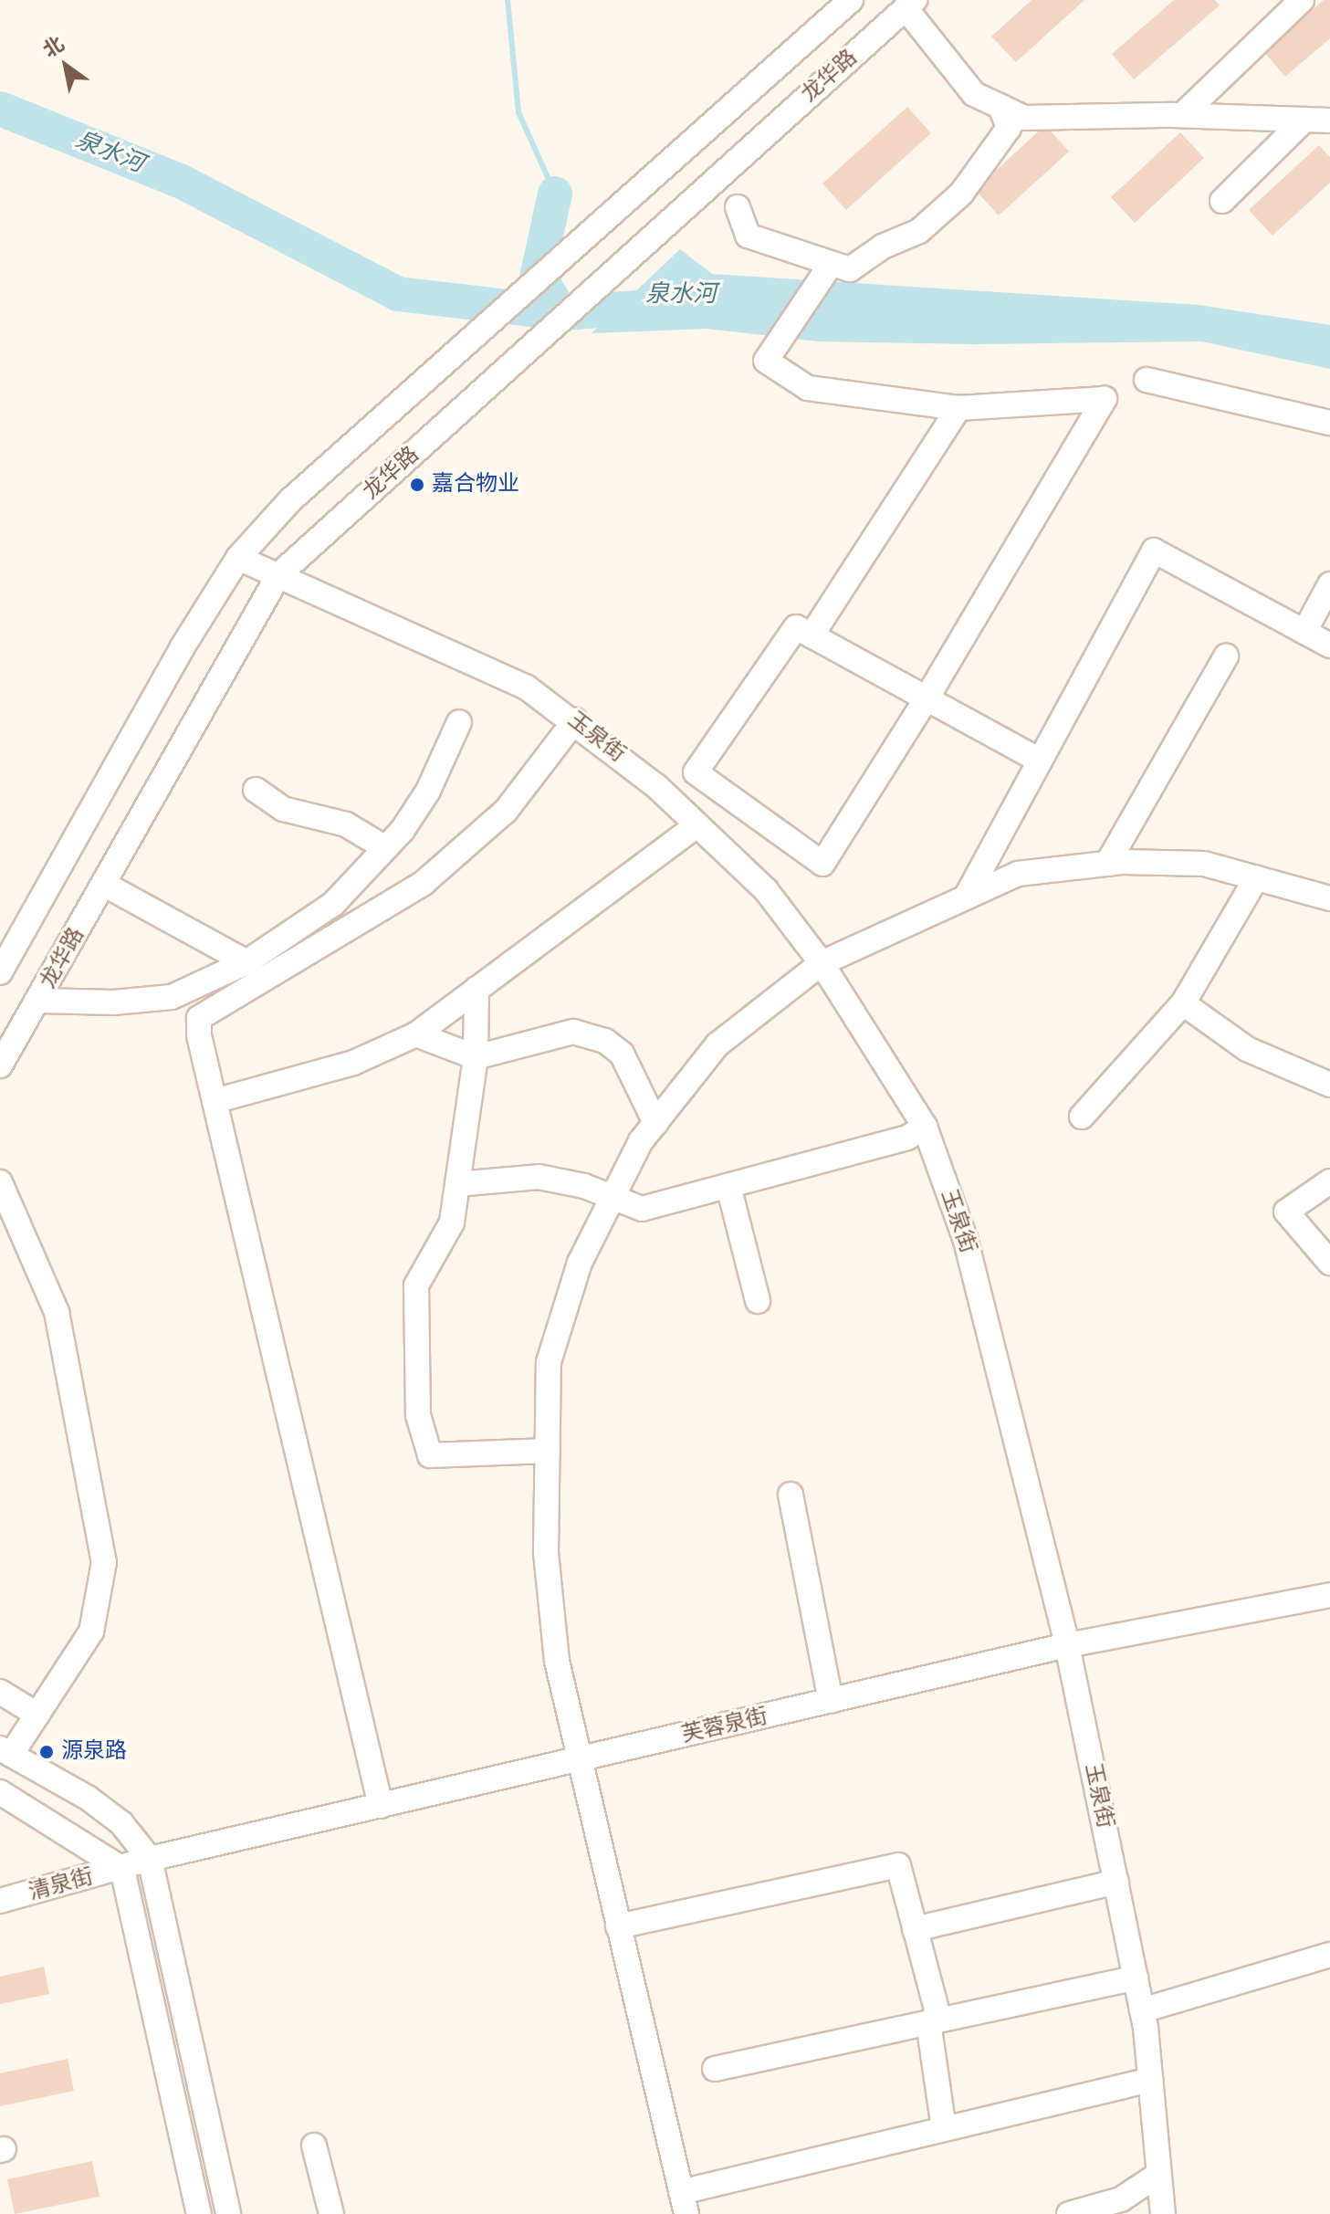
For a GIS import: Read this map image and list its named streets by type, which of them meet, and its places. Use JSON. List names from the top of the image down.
{
  "streets": {
    "street": [
      "龙华路",
      "玉泉街",
      "芙蓉泉街",
      "清泉街"
    ]
  },
  "crossings": [
    ["龙华路", "玉泉街"],
    ["玉泉街", "芙蓉泉街"],
    ["芙蓉泉街", "清泉街"]
  ],
  "water": ["泉水河"],
  "places": ["嘉合物业", "源泉路"],
  "north": "top left"
}
